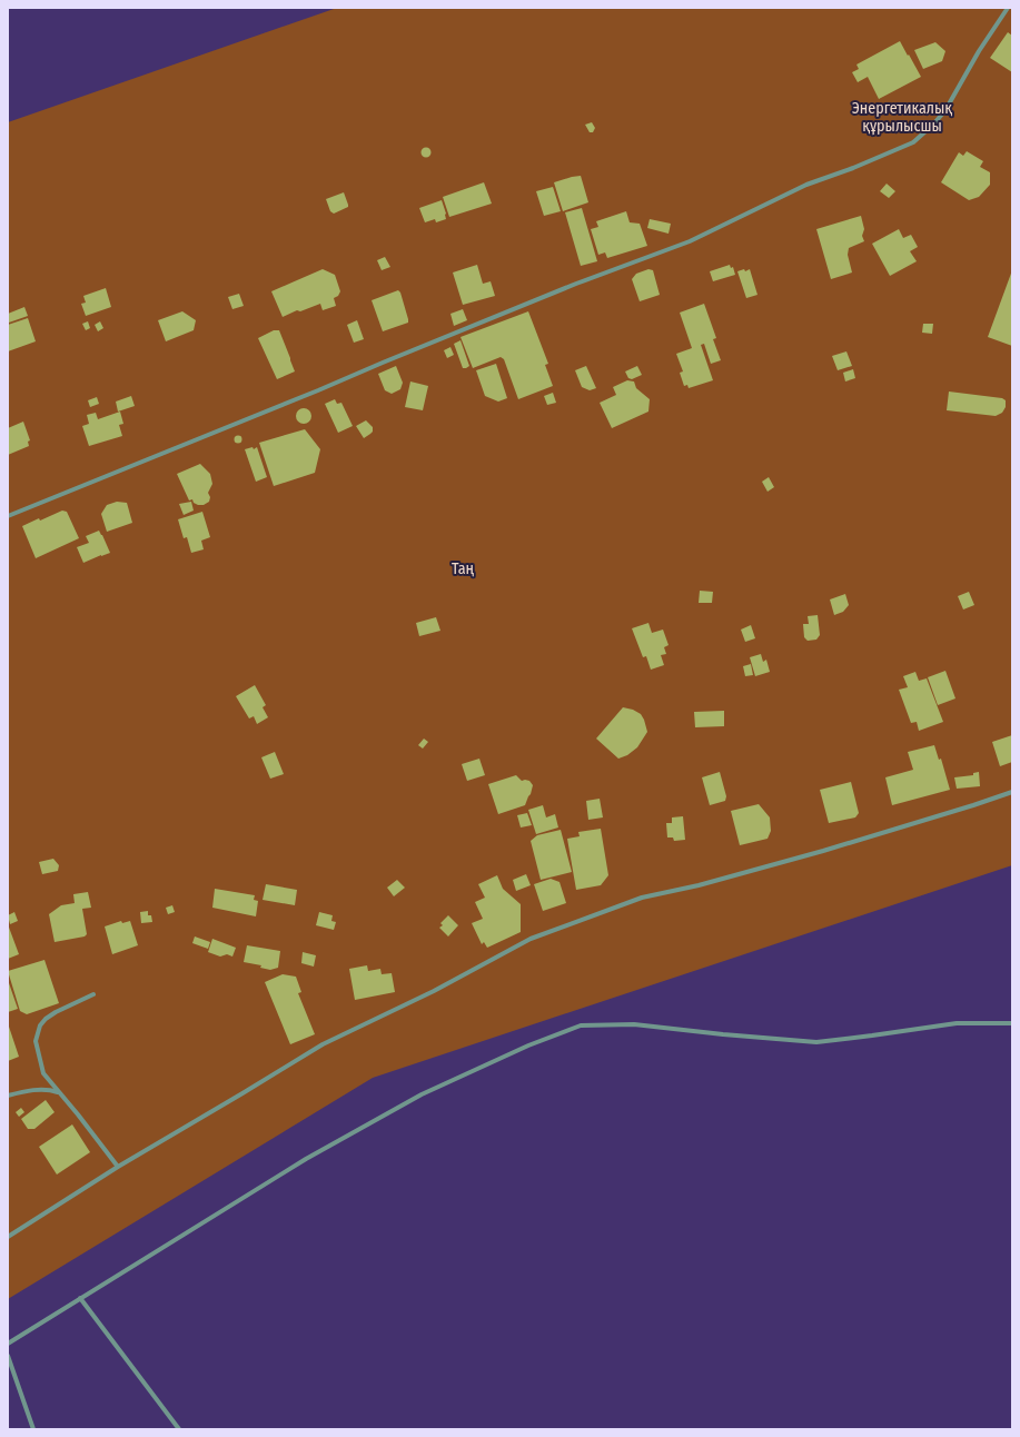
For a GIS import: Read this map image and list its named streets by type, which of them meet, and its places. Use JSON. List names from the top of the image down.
{
  "parks": ["Энергетикалық құрылысшы", "Таң"]
}
